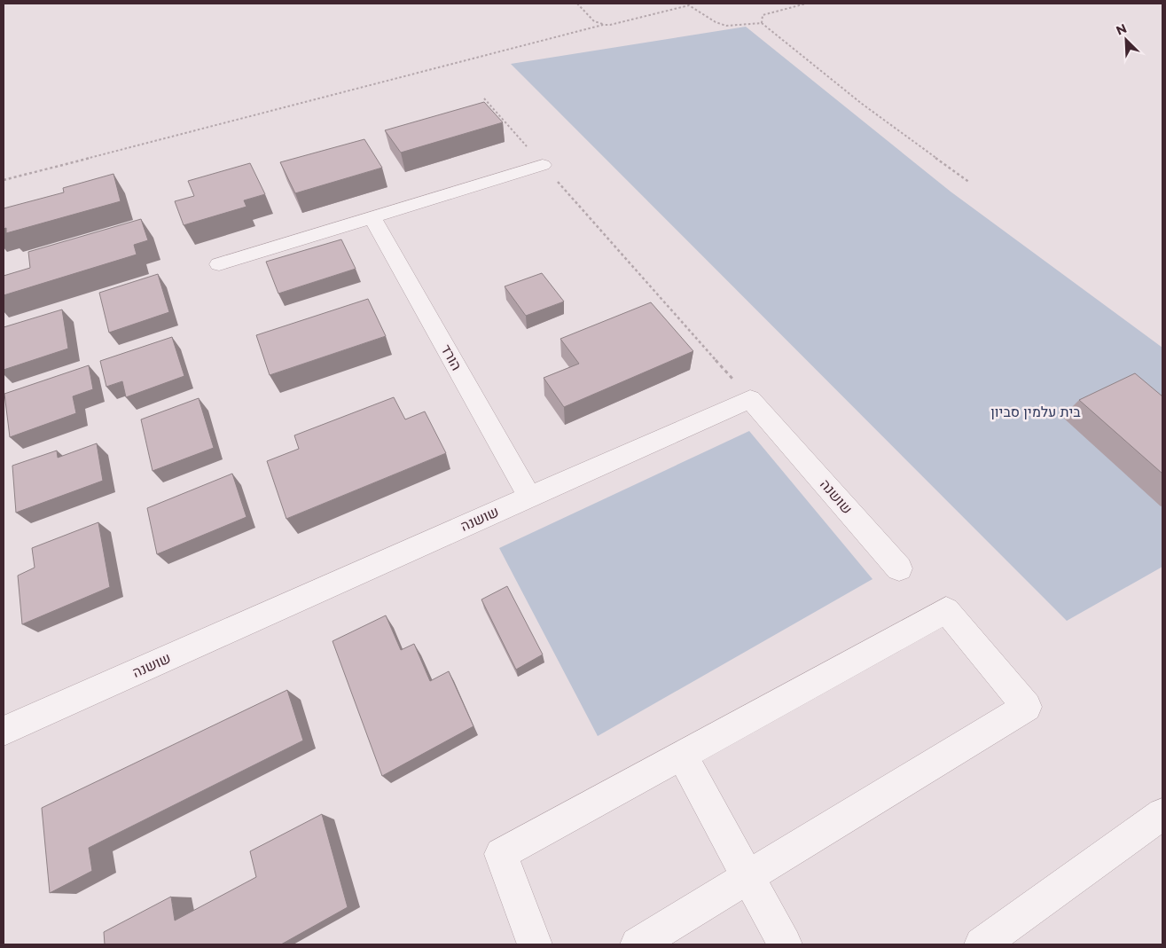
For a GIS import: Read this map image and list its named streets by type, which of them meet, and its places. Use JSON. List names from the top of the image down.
{
  "streets": {
    "street": ["הורד", "שושנה"]
  },
  "crossings": [
    ["הורד", "שושנה"]
  ],
  "parks": ["בית עלמין סביון"],
  "north": "top left"
}
